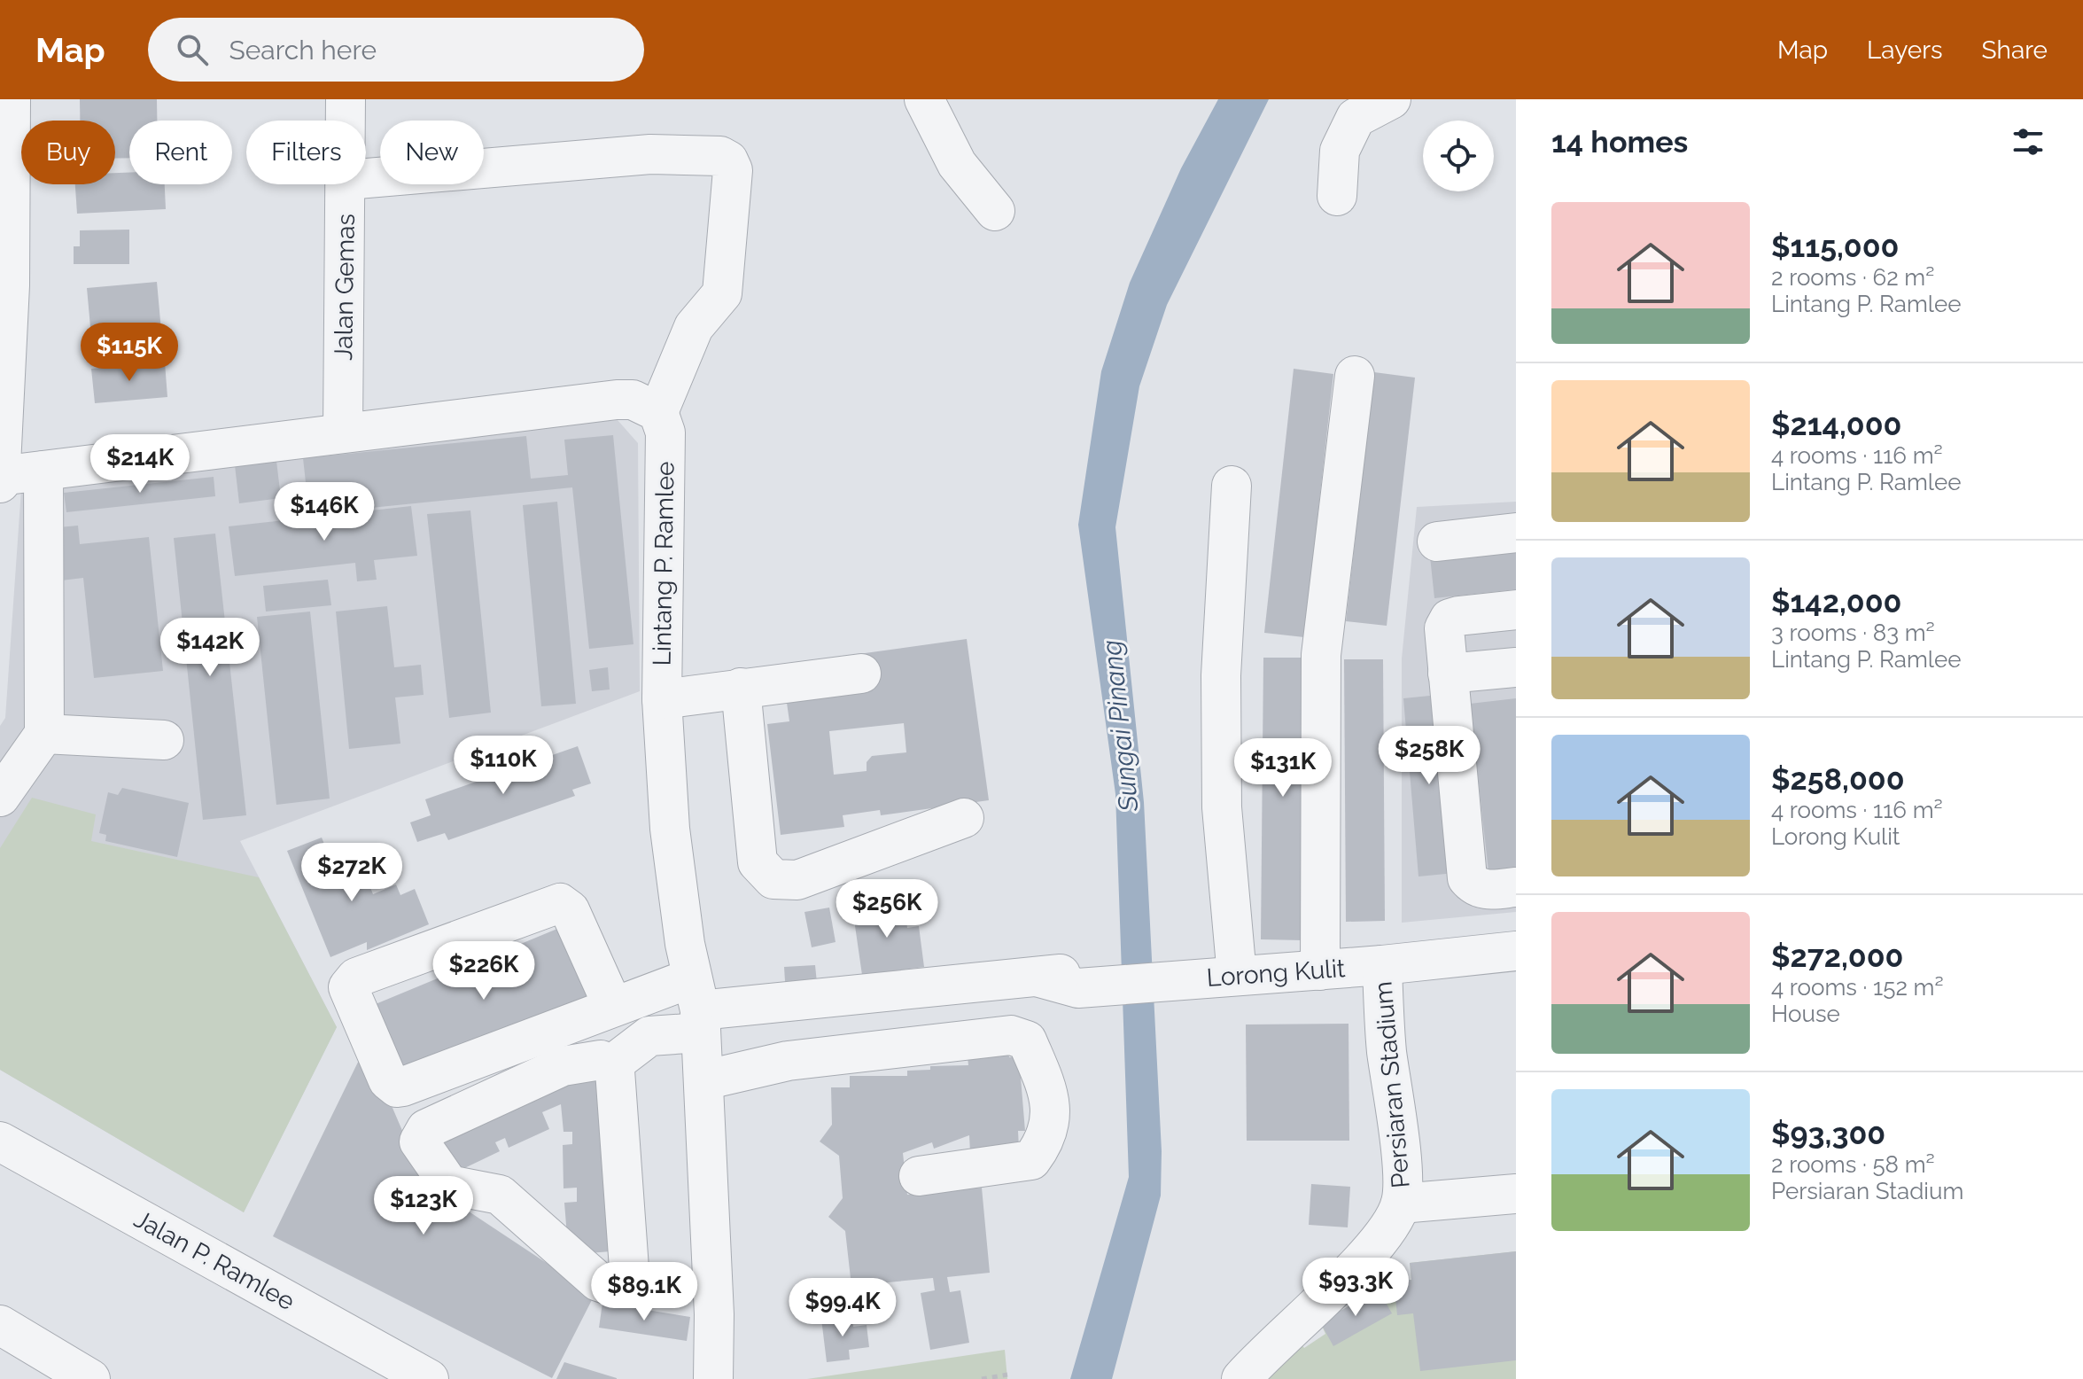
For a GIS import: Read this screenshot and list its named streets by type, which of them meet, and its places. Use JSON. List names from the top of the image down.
{
  "streets": {
    "street": [
      "Jalan Gemas",
      "Lintang P. Ramlee",
      "Lorong Kulit",
      "Persiaran Stadium",
      "Jalan P. Ramlee"
    ]
  },
  "crossings": [
    ["Lintang P. Ramlee", "Lorong Kulit"],
    ["Lorong Kulit", "Persiaran Stadium"]
  ],
  "water": ["Sungai Pinang"],
  "page": {
    "header": "Map",
    "search": "Search here",
    "nav": ["Map", "Layers", "Share"],
    "heading": "14 homes",
    "chip": [
      "Buy",
      "Rent",
      "Filters",
      "New"
    ],
    "list": [
      {
        "name": "$115,000",
        "note": "2 rooms · 62 m² · Lintang P. Ramlee"
      },
      {
        "name": "$214,000",
        "note": "4 rooms · 116 m² · Lintang P. Ramlee"
      },
      {
        "name": "$142,000",
        "note": "3 rooms · 83 m² · Lintang P. Ramlee"
      },
      {
        "name": "$258,000",
        "note": "4 rooms · 116 m² · Lorong Kulit"
      },
      {
        "name": "$272,000",
        "note": "4 rooms · 152 m² · House"
      },
      {
        "name": "$93,300",
        "note": "2 rooms · 58 m² · Persiaran Stadium"
      }
    ],
    "price": [
      "$115K",
      "$214K",
      "$146K",
      "$142K",
      "$258K",
      "$110K",
      "$131K",
      "$272K",
      "$256K",
      "$226K",
      "$123K",
      "$93.3K",
      "$89.1K",
      "$99.4K"
    ]
  }
}
